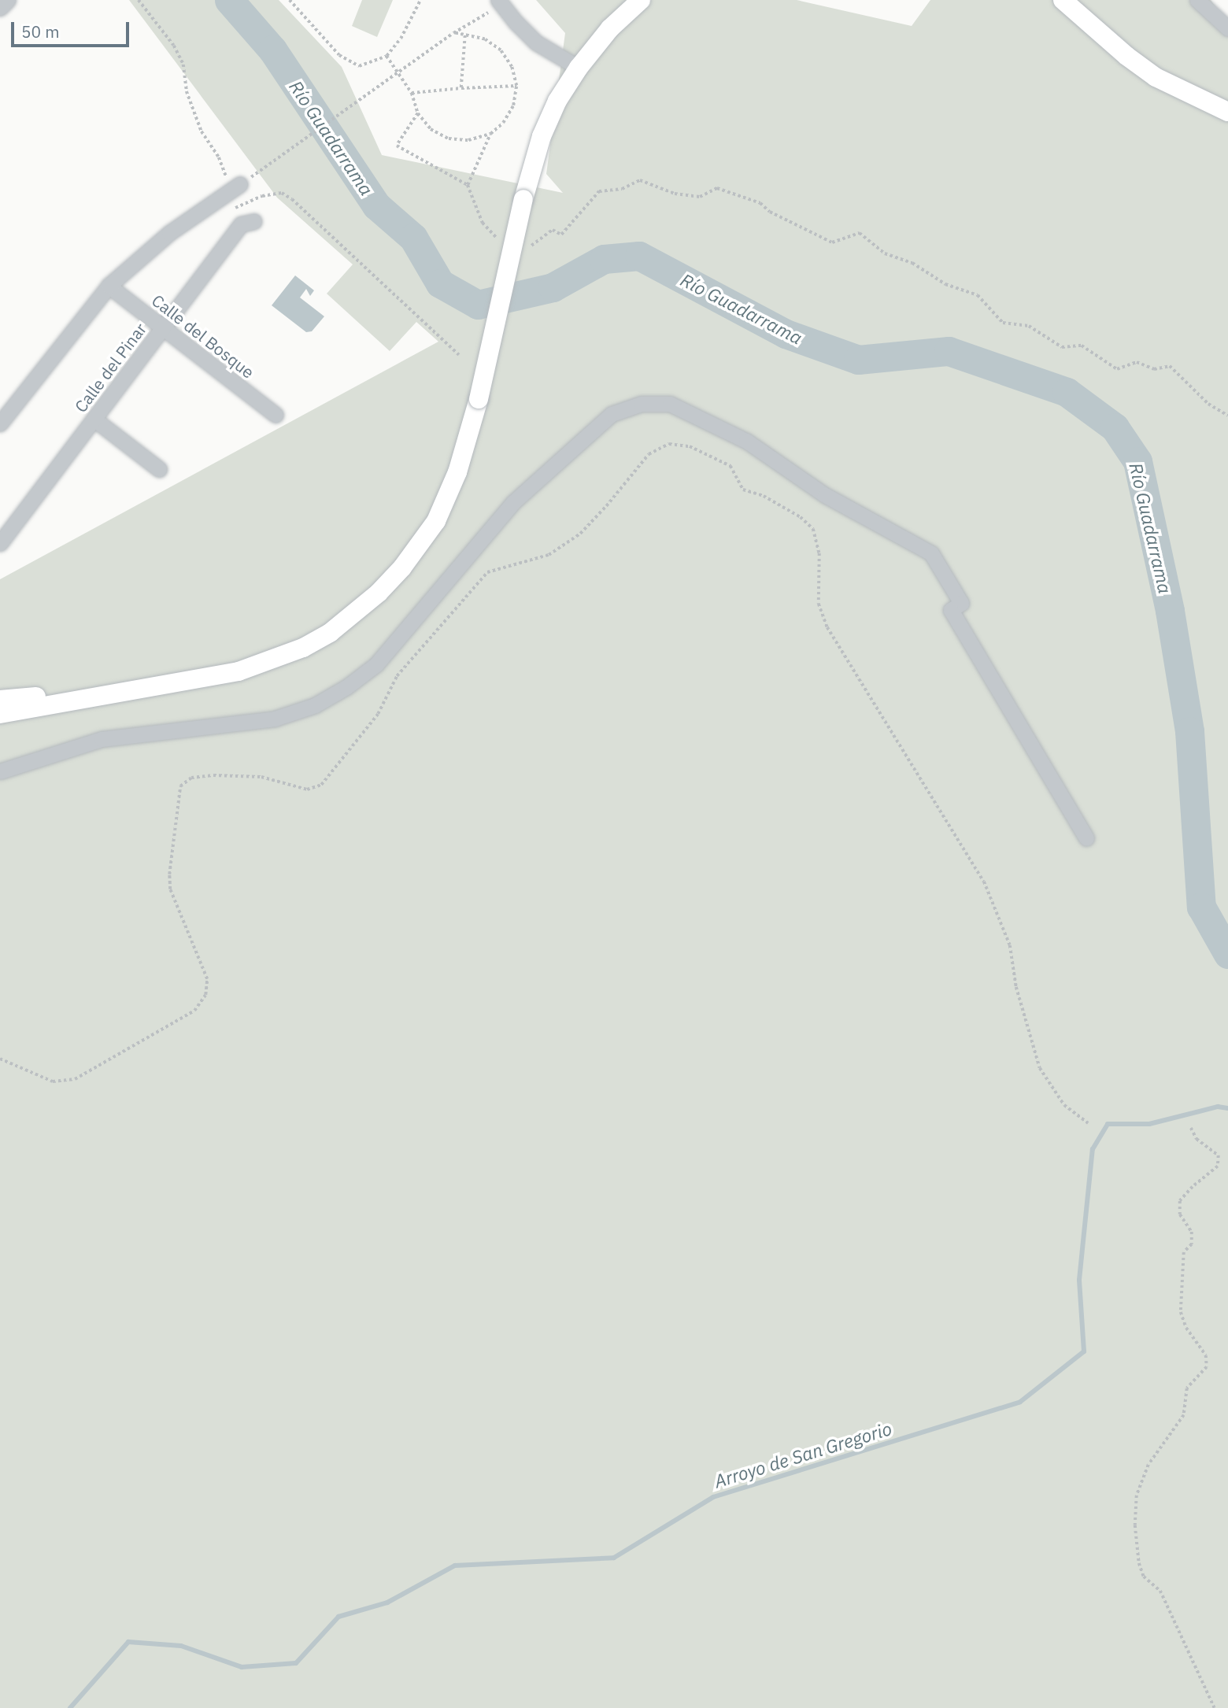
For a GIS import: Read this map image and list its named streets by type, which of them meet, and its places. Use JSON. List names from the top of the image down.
{
  "streets": {
    "street": ["Calle del Bosque", "Calle del Pinar"]
  },
  "crossings": [
    ["Calle del Bosque", "Calle del Pinar"]
  ],
  "water": ["Río Guadarrama", "Arroyo de San Gregorio"],
  "scale_bar": "50 m"
}
